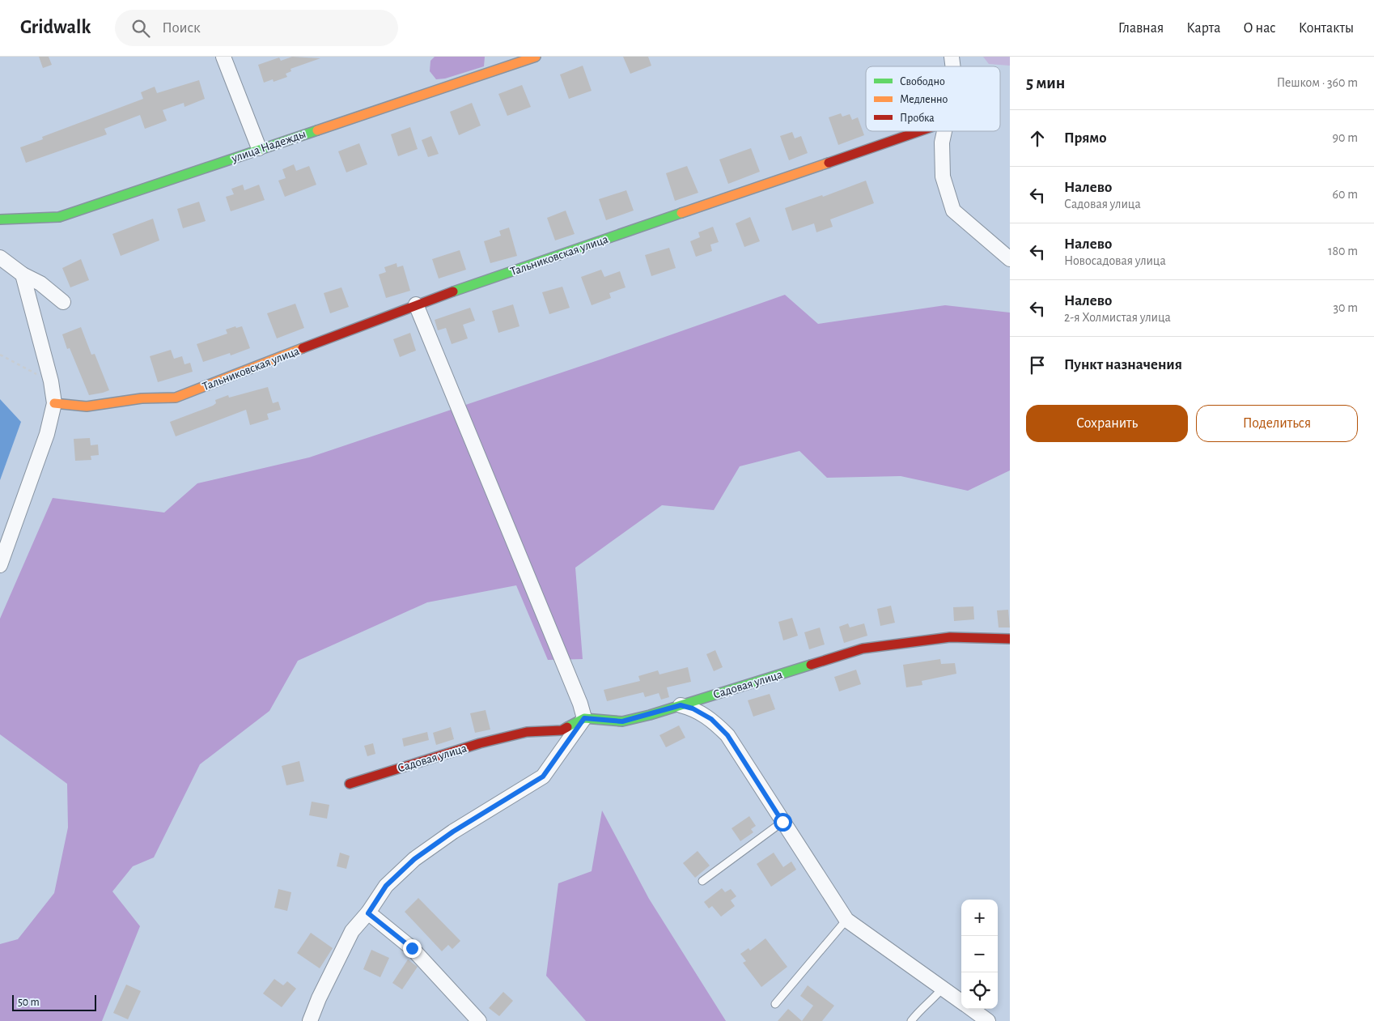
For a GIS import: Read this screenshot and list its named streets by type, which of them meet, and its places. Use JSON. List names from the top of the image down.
{
  "streets": {
    "street": ["улица Надежды", "Тальниковская улица", "Садовая улица"]
  },
  "legend": ["Свободно", "Медленно", "Пробка"],
  "scale_bar": "50 m",
  "page": {
    "header": "Gridwalk",
    "search": "Поиск",
    "nav": [
      "Главная",
      "Карта",
      "О нас",
      "Контакты"
    ],
    "heading": ["5 мин", "Пешком · 360 m"],
    "list": [
      ["Прямо", "90 m"],
      ["Налево", "Садовая улица", "60 m"],
      ["Налево", "Новосадовая улица", "180 m"],
      ["Налево", "2-я Холмистая улица", "30 m"],
      "Пункт назначения"
    ],
    "buttons": ["Сохранить", "Поделиться"],
    "map_buttons": ["+", "−"],
    "scale": "50 m"
  }
}
